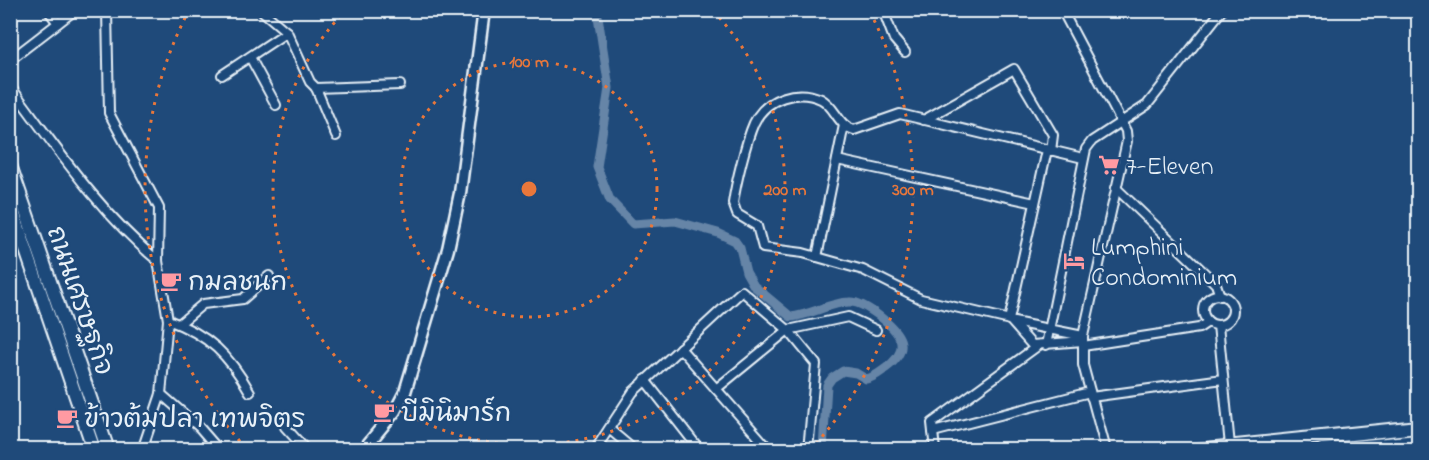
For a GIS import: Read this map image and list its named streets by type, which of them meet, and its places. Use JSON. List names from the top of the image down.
{
  "streets": {
    "main road": ["ถนนเศรษฐกิจ"]
  },
  "places": {
    "supermarket": ["7-Eleven"],
    "hotel": ["Lumphini Condominium"],
    "cafe": ["กมลชนก", "บีมินิมาร์ก", "ข้าวต้มปลา เทพจิตร"]
  },
  "rings": ["100 m", "200 m", "300 m"]
}
